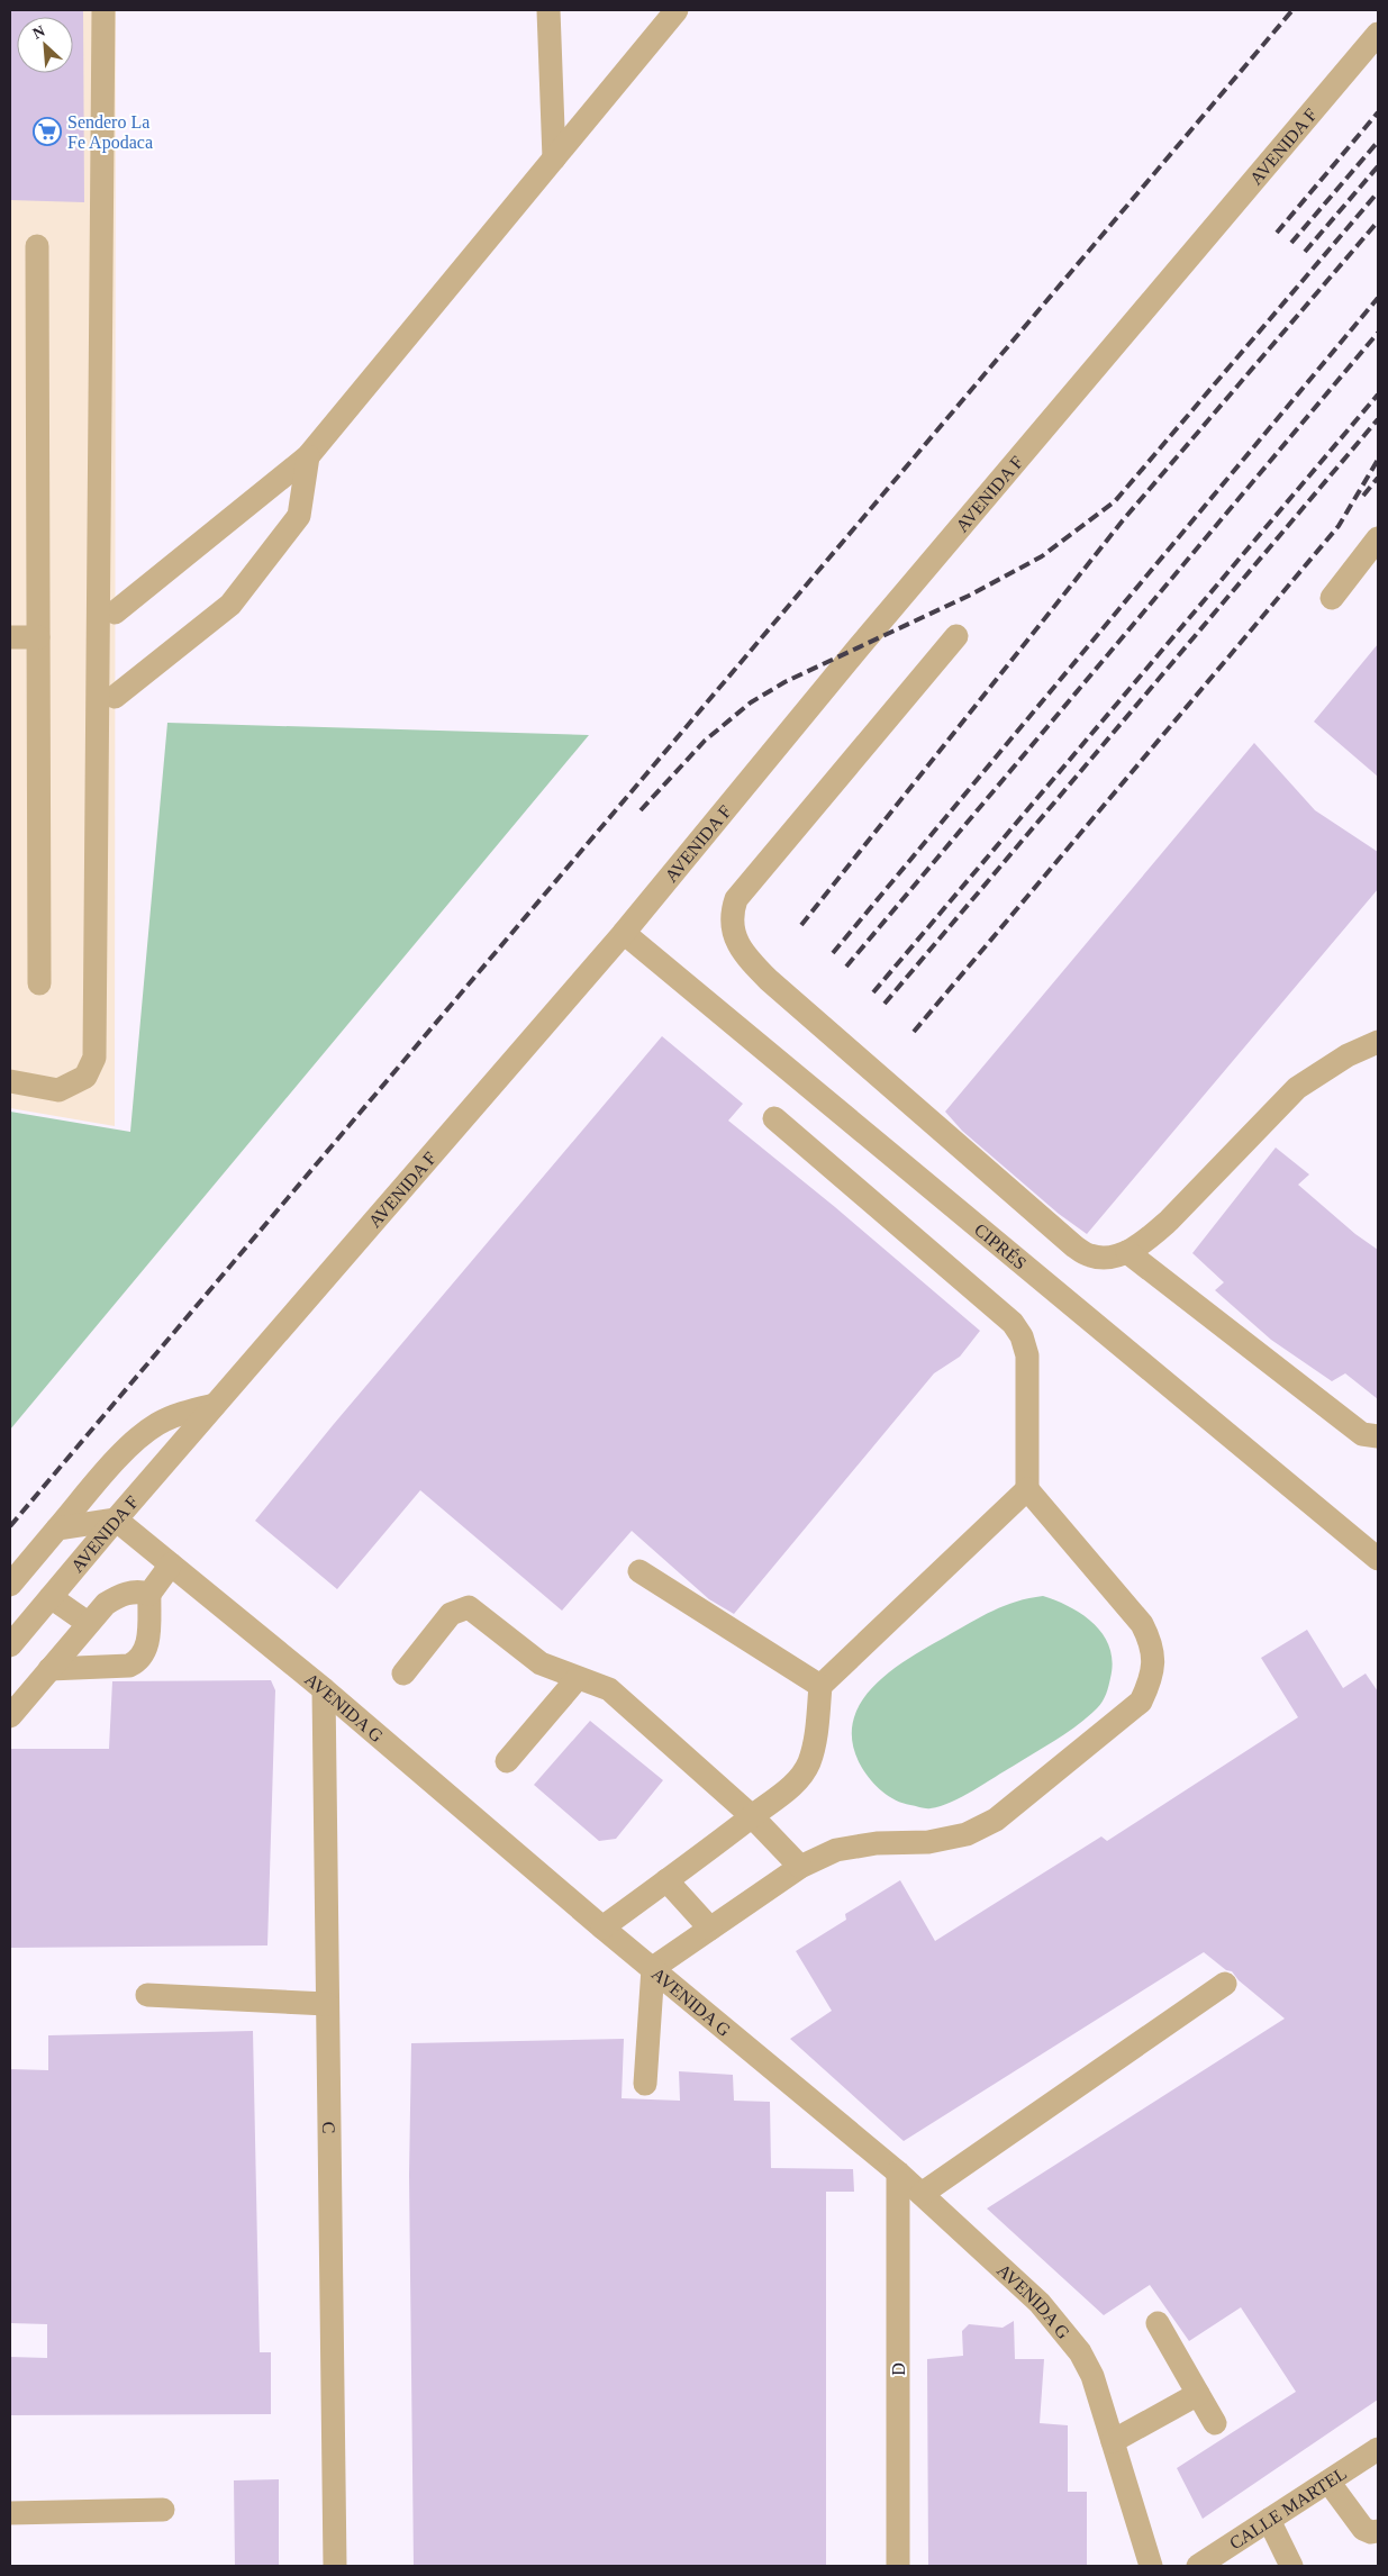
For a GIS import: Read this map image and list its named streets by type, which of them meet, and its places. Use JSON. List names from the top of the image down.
{
  "streets": {
    "street": [
      "AVENIDA F",
      "CIPRÉS",
      "AVENIDA G",
      "C",
      "D",
      "CALLE MARTEL"
    ]
  },
  "crossings": [
    ["AVENIDA F", "CIPRÉS"],
    ["AVENIDA F", "AVENIDA G"],
    ["AVENIDA G", "C"],
    ["AVENIDA G", "D"]
  ],
  "places": {
    "supermarket": ["Sendero La Fe Apodaca"]
  },
  "north": "top left"
}
